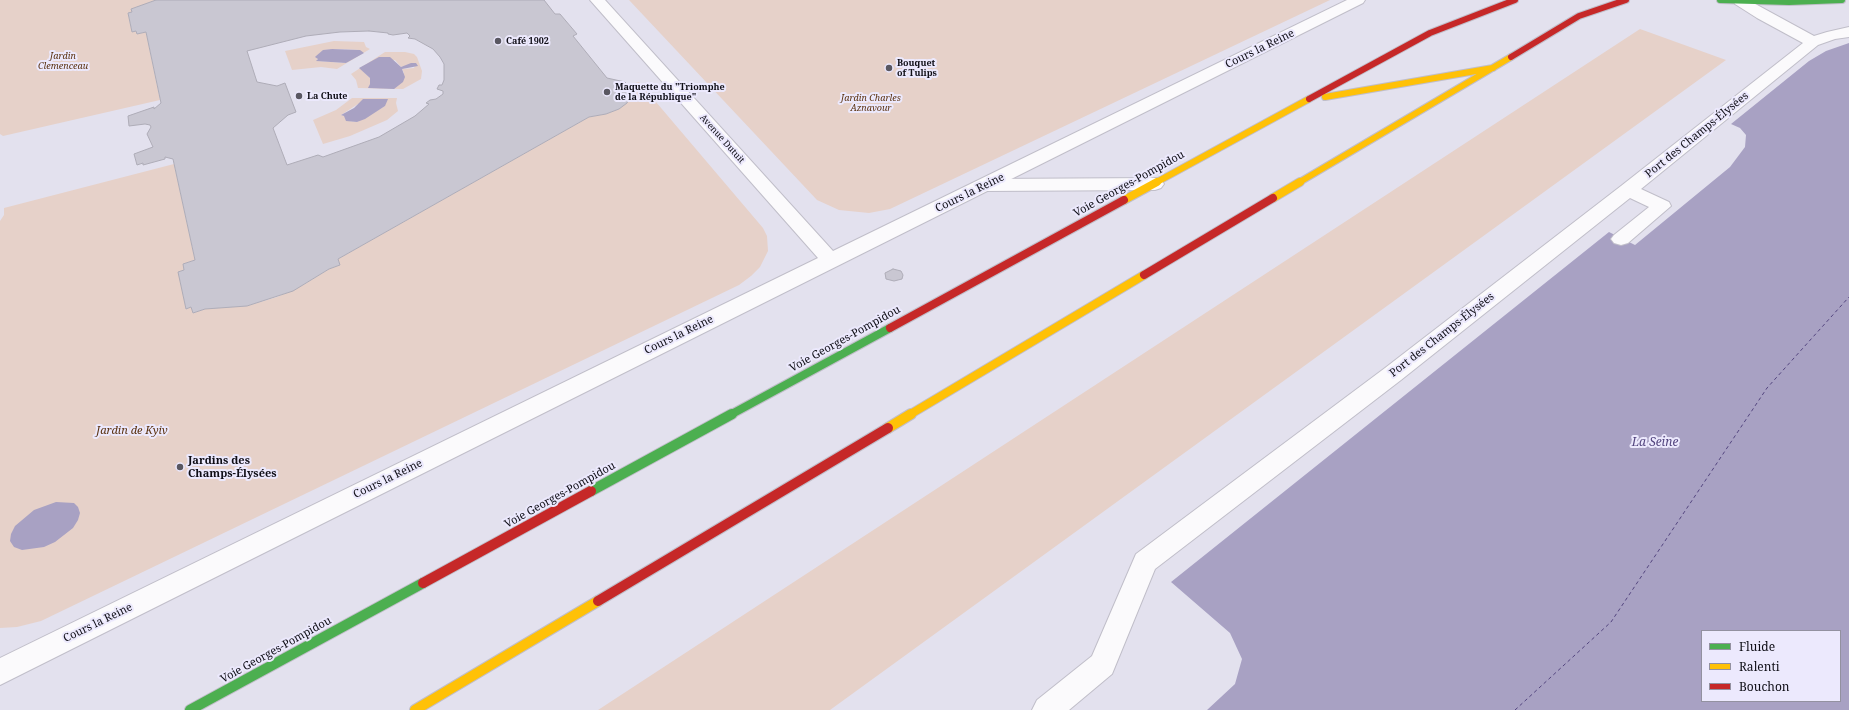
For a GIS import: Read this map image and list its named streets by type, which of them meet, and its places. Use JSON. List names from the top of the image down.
{
  "streets": {
    "main road": ["Voie Georges-Pompidou"],
    "street": ["Cours la Reine", "Port des Champs-Élysées", "Avenue Dutuit"]
  },
  "crossings": [
    ["Cours la Reine", "Avenue Dutuit"]
  ],
  "water": ["La Seine"],
  "parks": ["Jardin Clemenceau", "Jardin Charles Aznavour", "Jardin de Kyiv"],
  "places": [
    "Café 1902",
    "Bouquet of Tulips",
    "Maquette du \"Triomphe de la République\"",
    "La Chute",
    "Jardins des Champs-Élysées"
  ],
  "legend": ["Fluide", "Ralenti", "Bouchon"]
}
